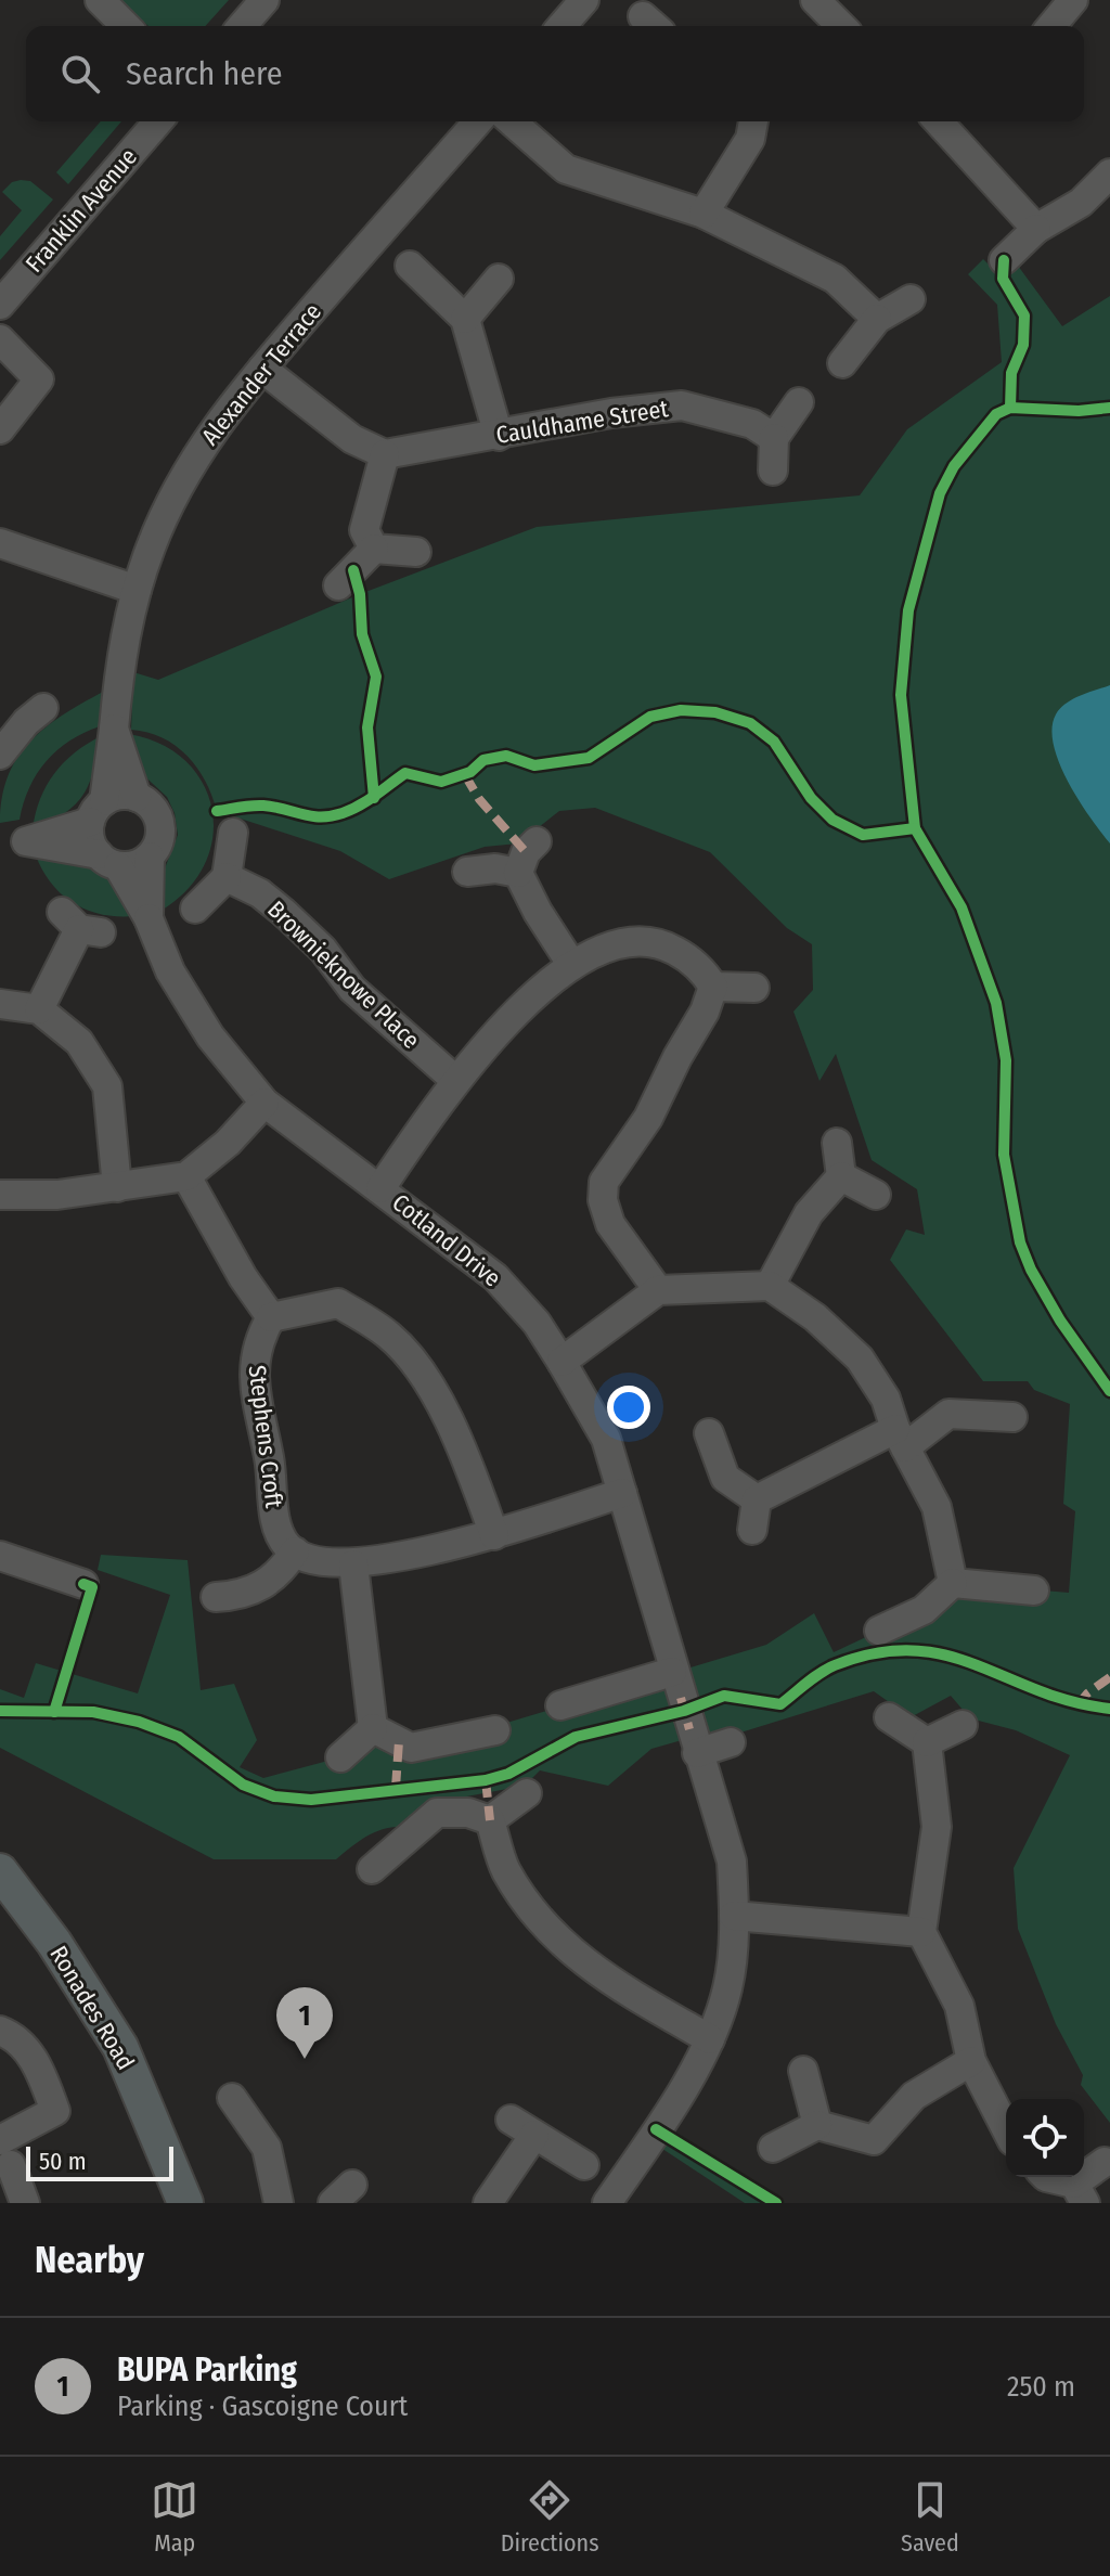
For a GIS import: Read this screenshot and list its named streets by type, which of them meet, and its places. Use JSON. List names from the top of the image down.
{
  "streets": {
    "main road": ["Ronades Road"],
    "street": [
      "Franklin Avenue",
      "Alexander Terrace",
      "Cauldhame Street",
      "Brownieknowe Place",
      "Cotland Drive",
      "Stephens Croft"
    ]
  },
  "crossings": [
    ["Alexander Terrace", "Cotland Drive"]
  ],
  "scale_bar": "50 m",
  "page": {
    "search": "Search here",
    "pins": "1",
    "scale": "50 m",
    "heading": "Nearby",
    "list": [
      {
        "mark": "1",
        "name": "BUPA Parking",
        "note": "Parking · Gascoigne Court",
        "value": "250 m"
      }
    ],
    "nav": ["Map", "Directions", "Saved"]
  }
}
